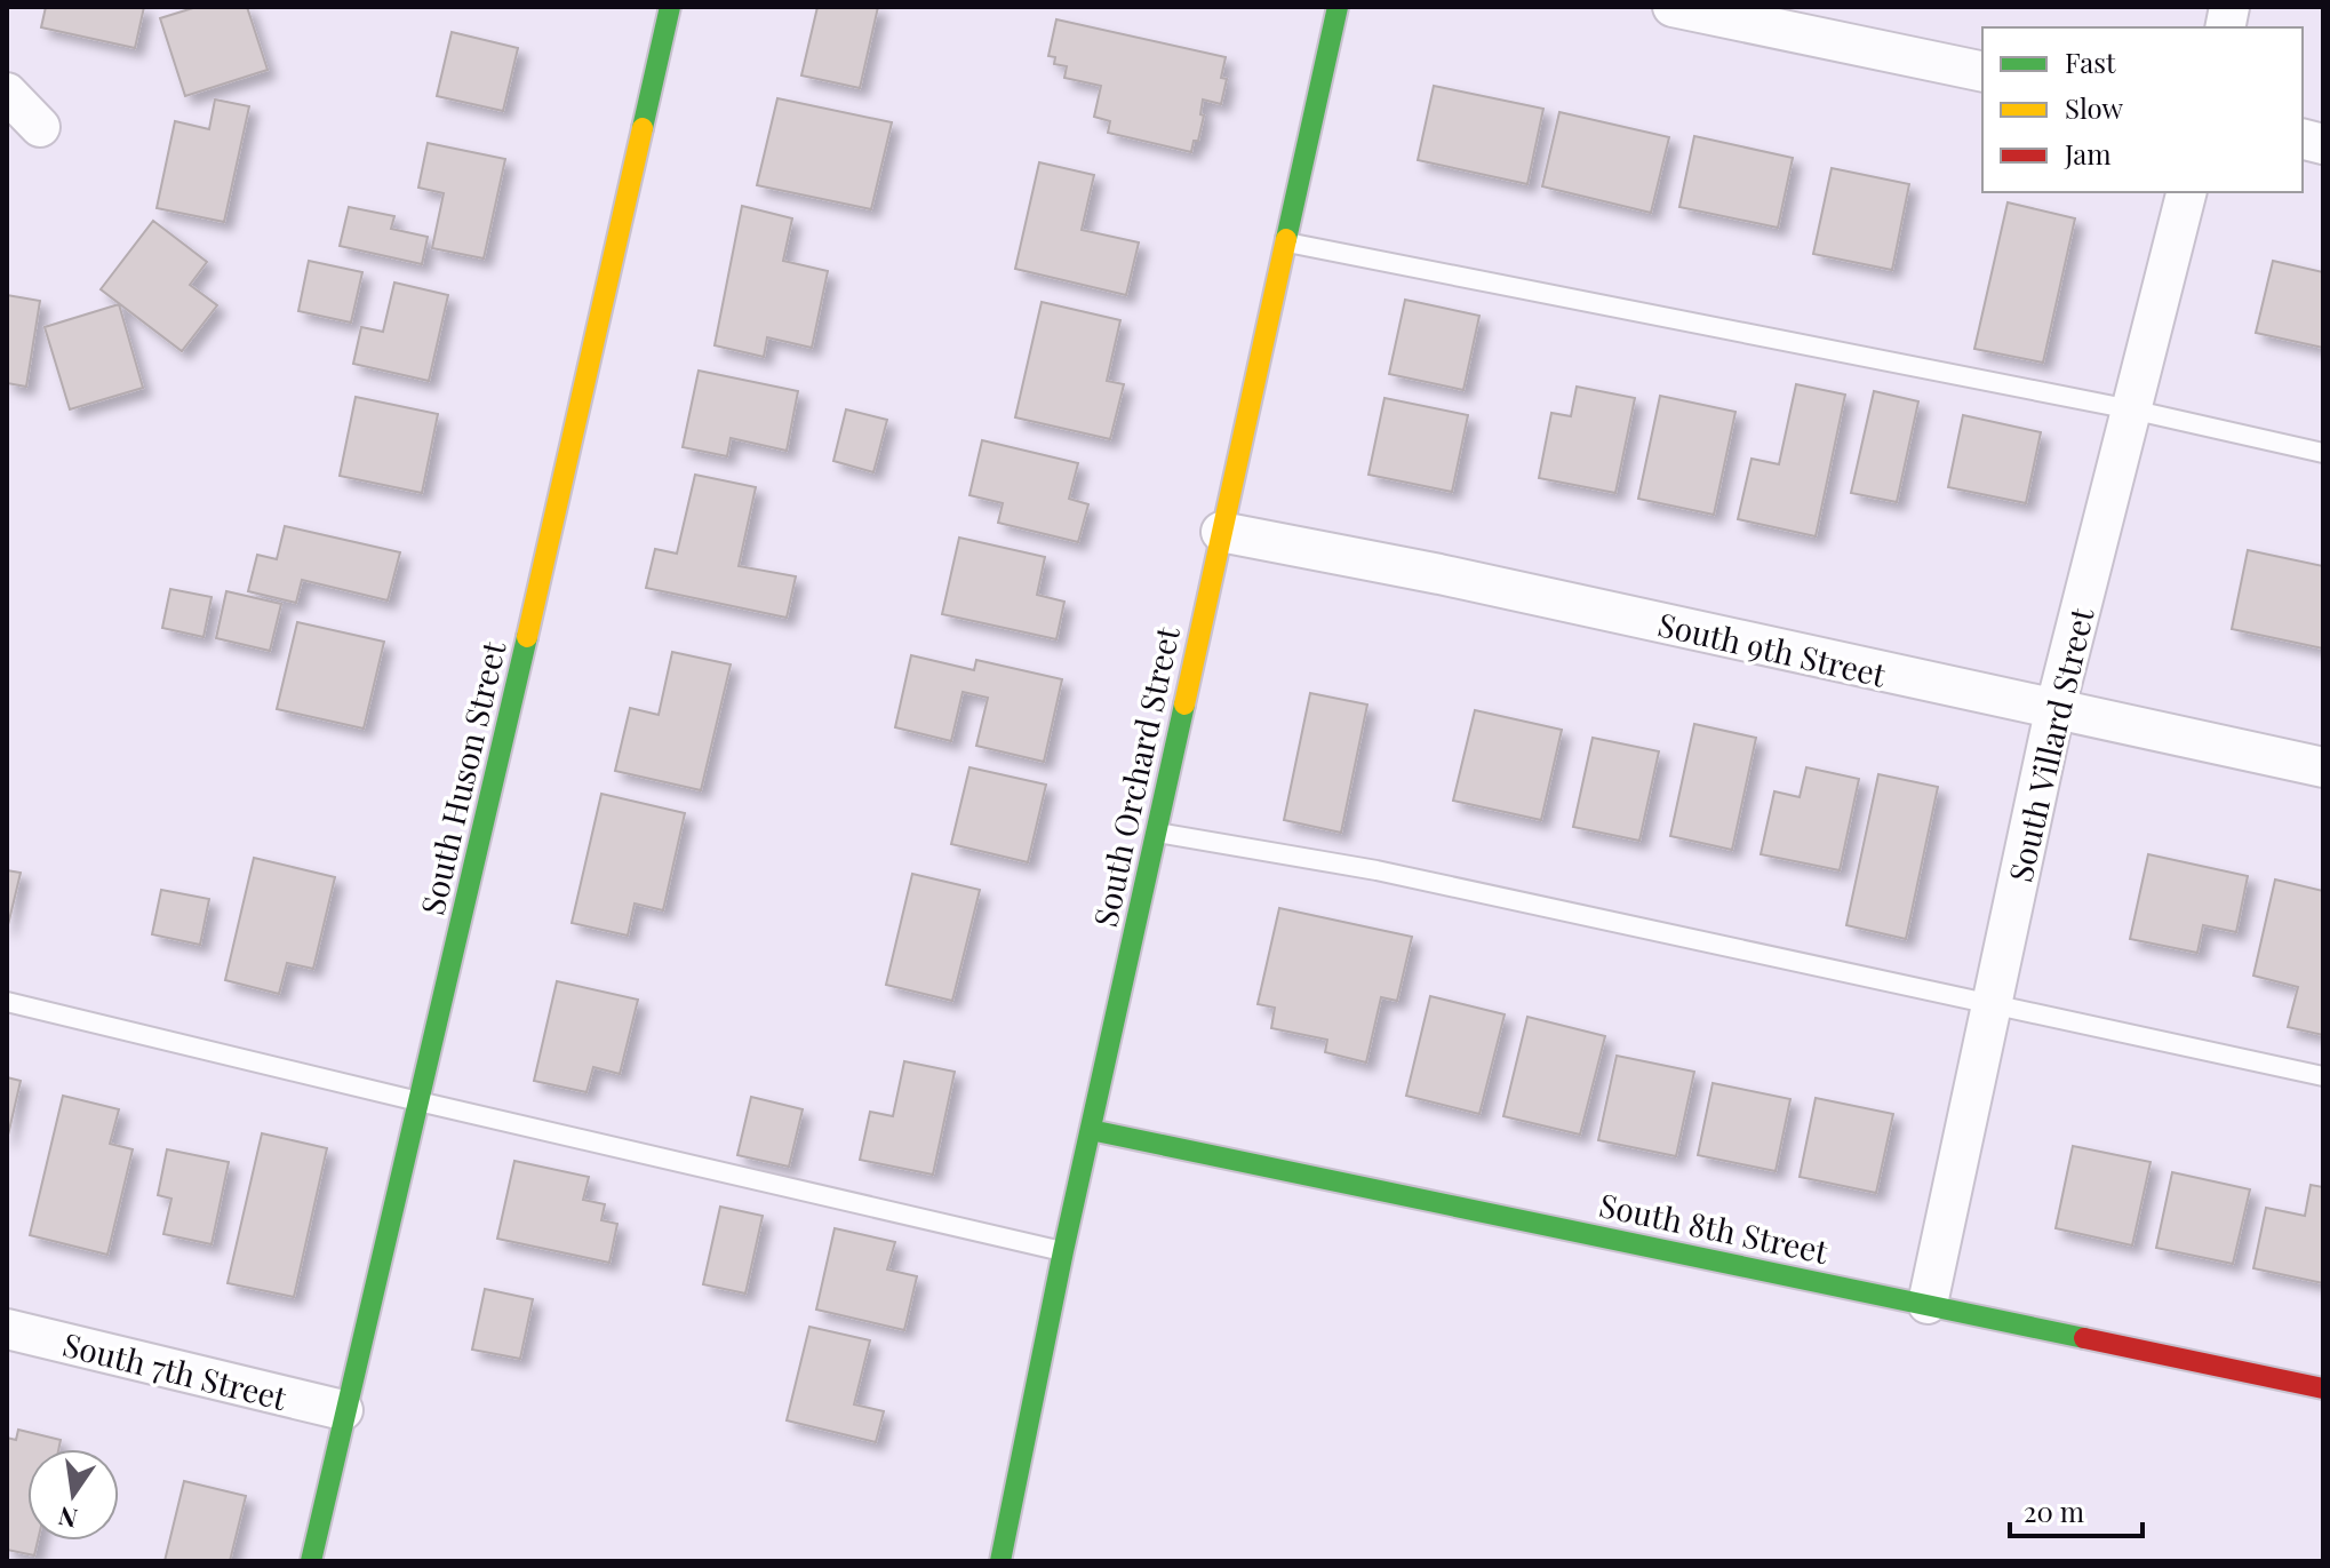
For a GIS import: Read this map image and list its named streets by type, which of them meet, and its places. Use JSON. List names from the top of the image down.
{
  "streets": {
    "street": [
      "South 9th Street",
      "South Villard Street",
      "South Orchard Street",
      "South Huson Street",
      "South 8th Street",
      "South 7th Street"
    ]
  },
  "crossings": [
    ["South 9th Street", "South Villard Street"],
    ["South 9th Street", "South Orchard Street"],
    ["South Villard Street", "South 8th Street"],
    ["South Orchard Street", "South 8th Street"],
    ["South Huson Street", "South 7th Street"]
  ],
  "legend": ["Fast", "Slow", "Jam"],
  "scale_bar": "20 m",
  "north": "bottom"
}
